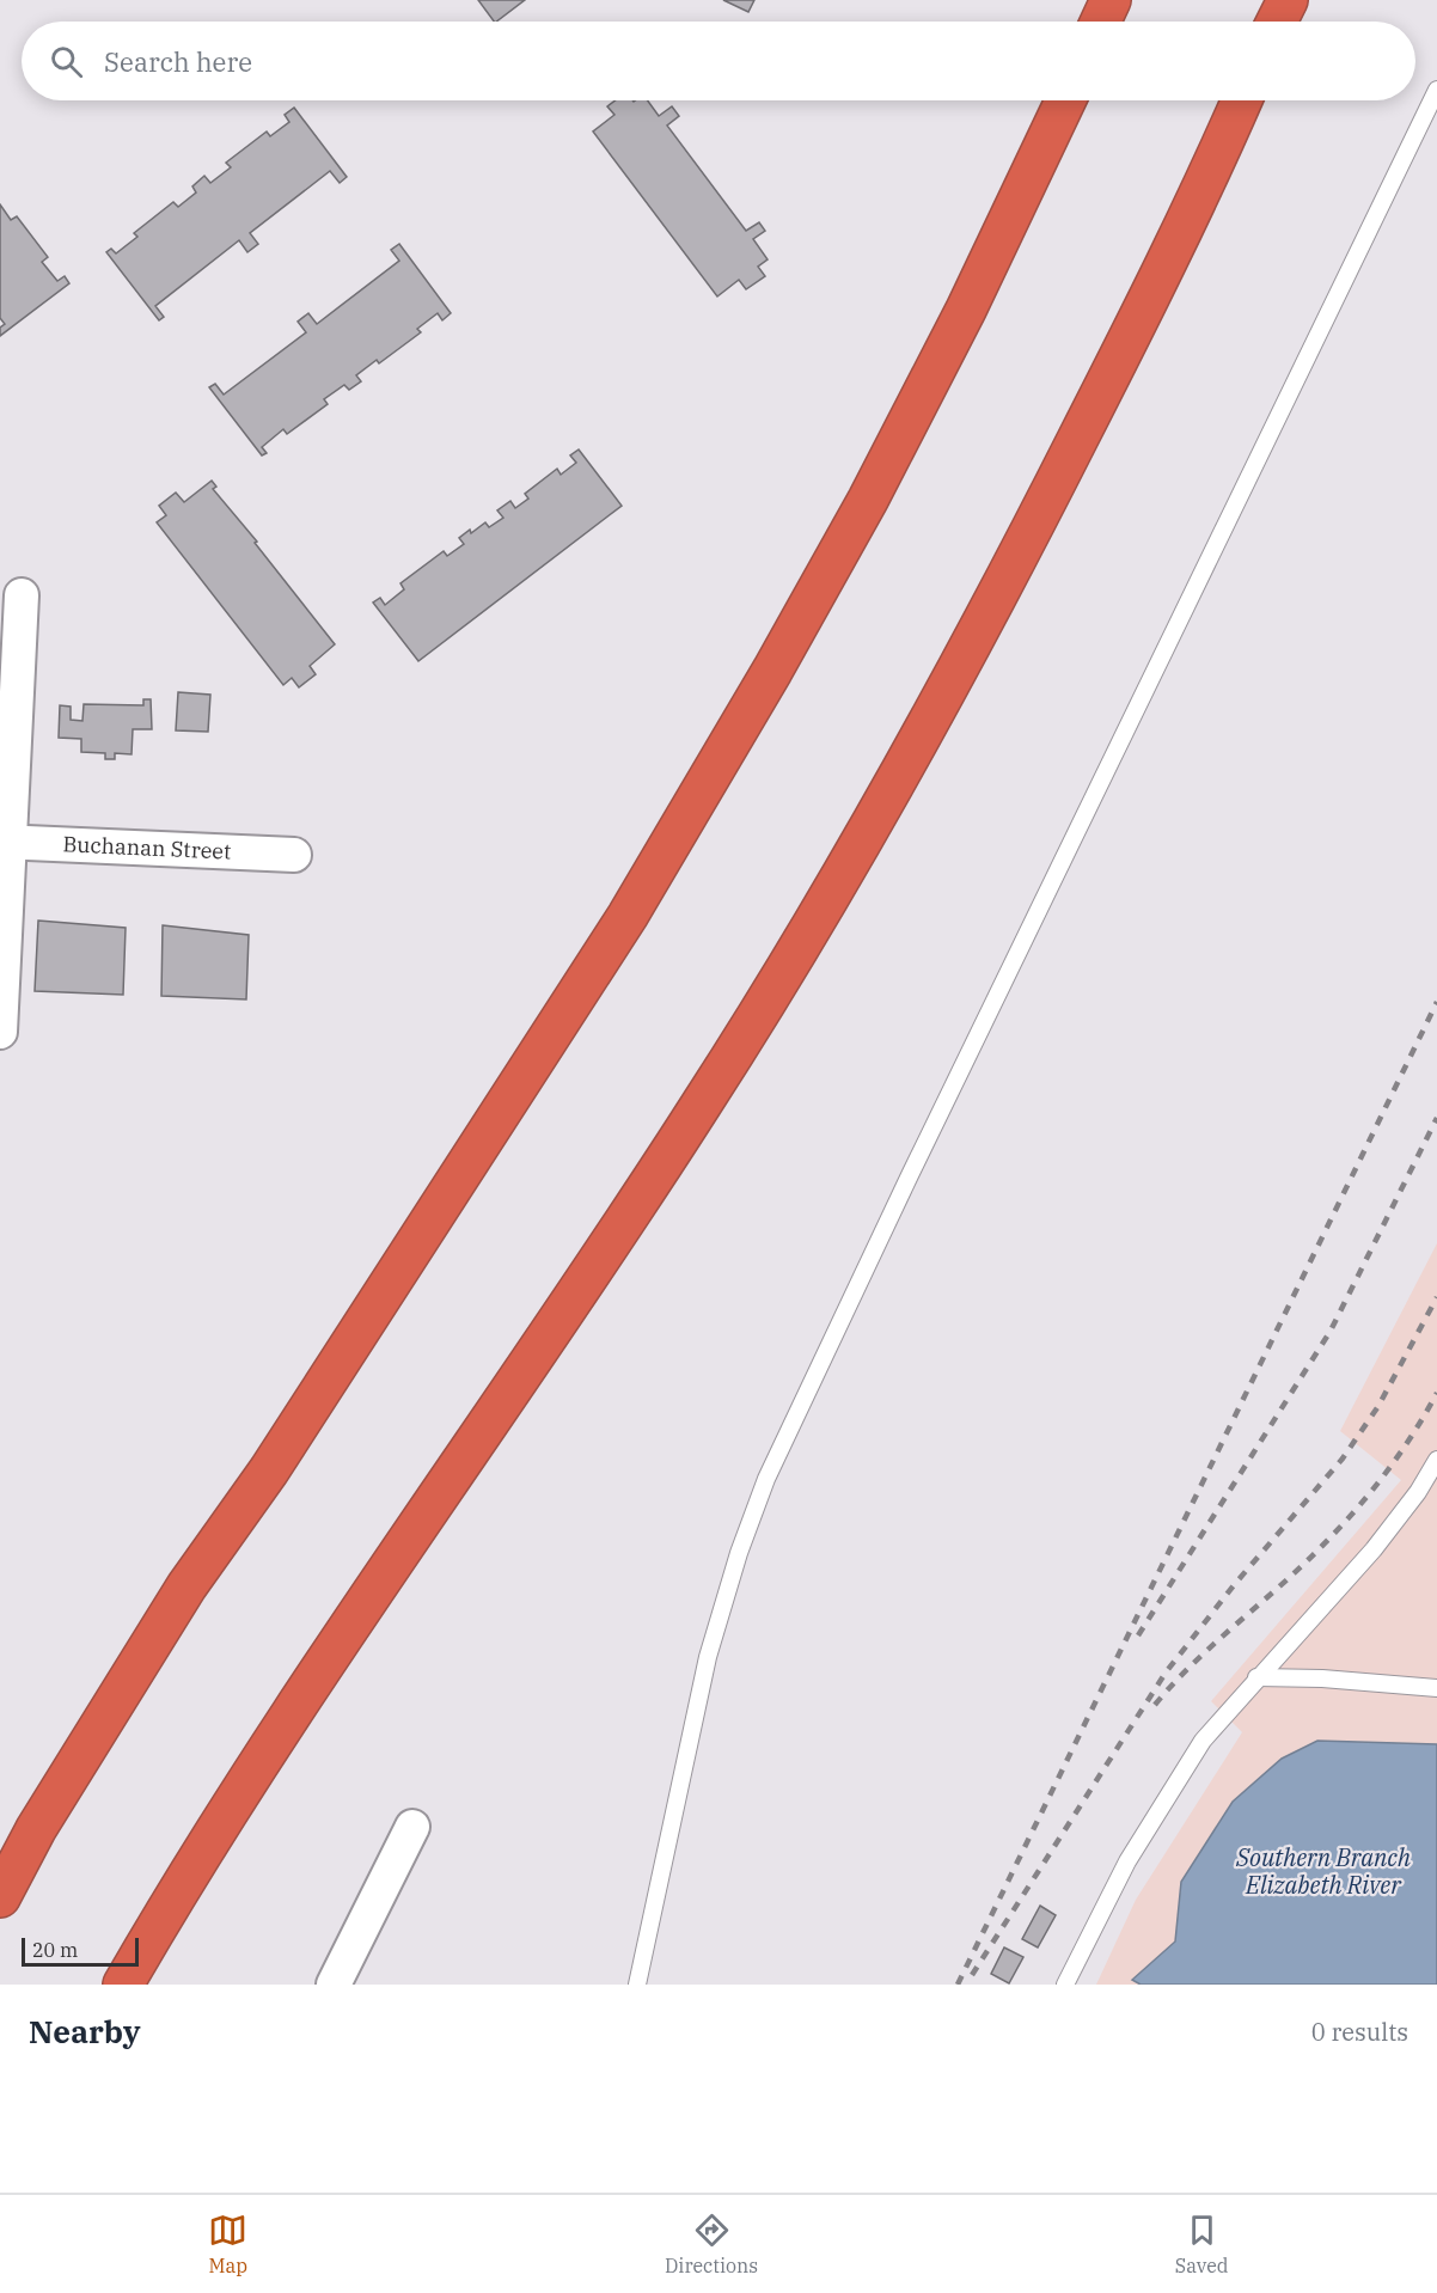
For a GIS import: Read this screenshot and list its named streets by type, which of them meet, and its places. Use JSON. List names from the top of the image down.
{
  "streets": {
    "street": ["Buchanan Street"]
  },
  "water": ["Southern Branch Elizabeth River"],
  "scale_bar": "20 m",
  "page": {
    "search": "Search here",
    "scale": "20 m",
    "heading": ["Nearby", "0 results"],
    "nav": ["Map", "Directions", "Saved"]
  }
}
